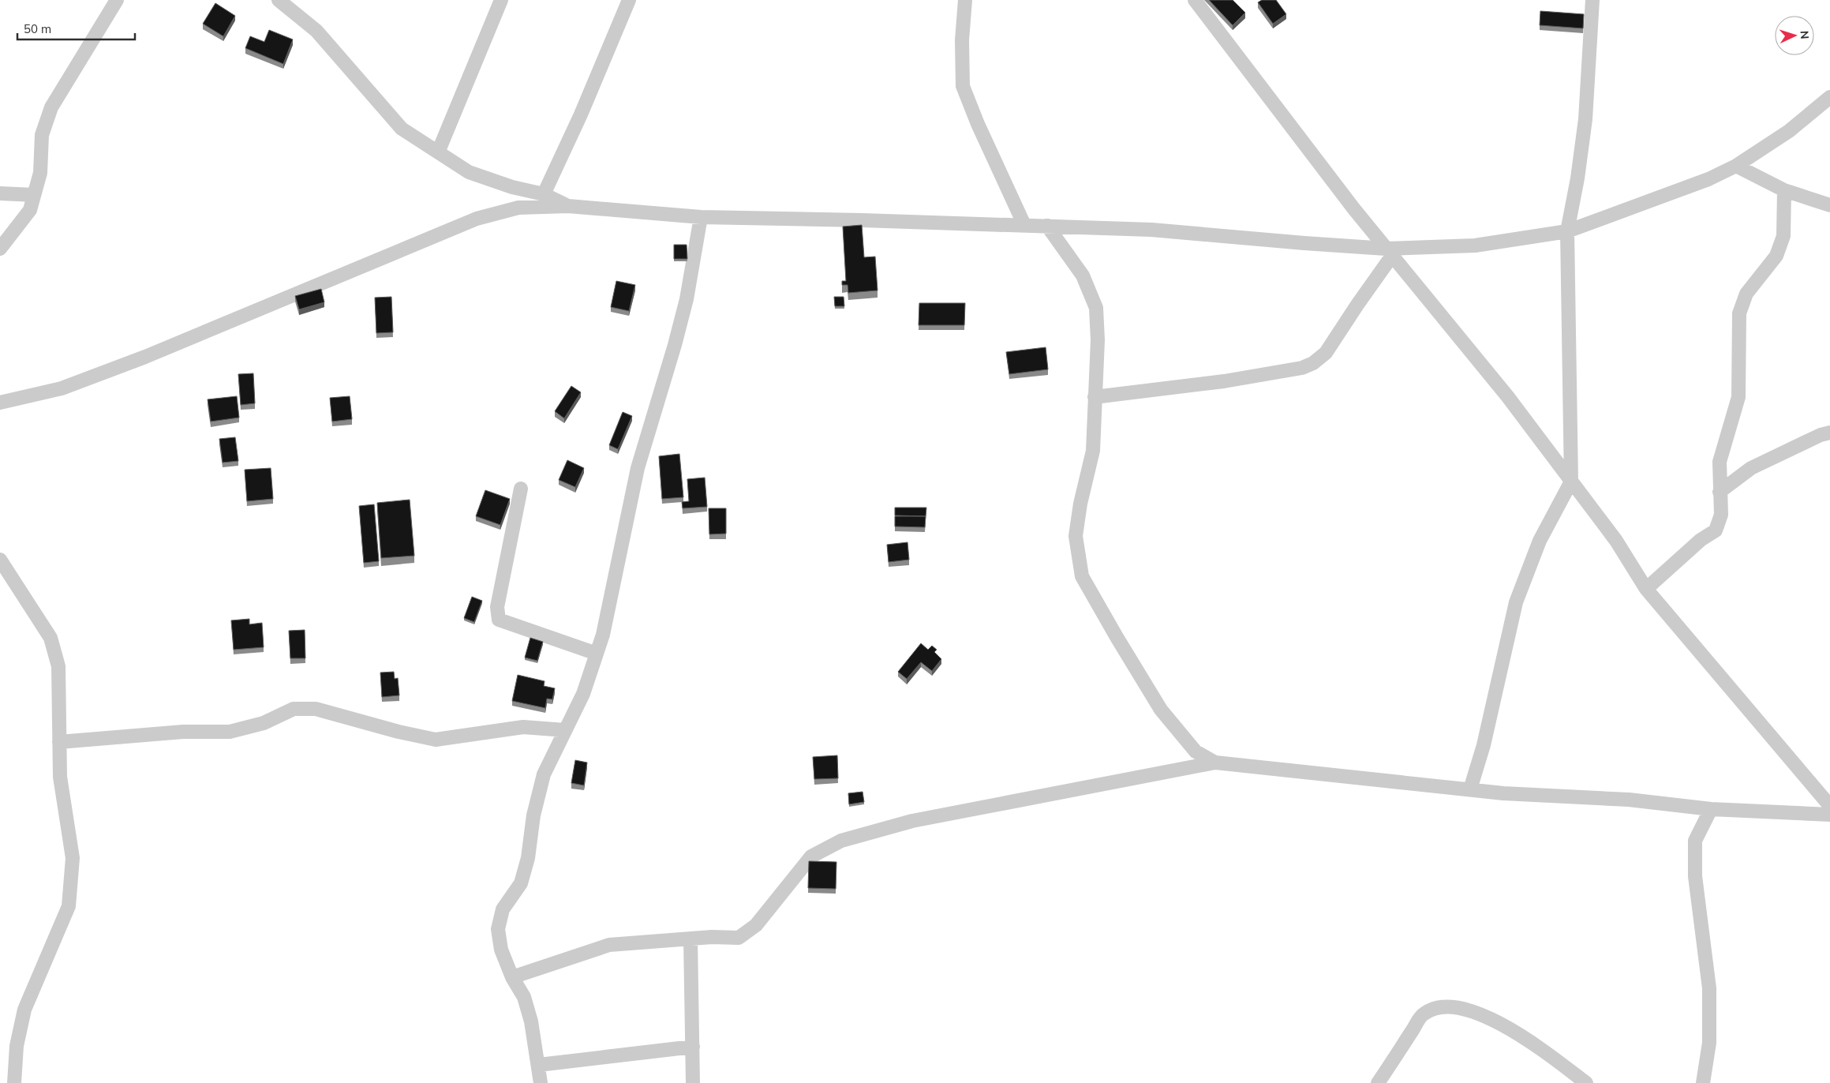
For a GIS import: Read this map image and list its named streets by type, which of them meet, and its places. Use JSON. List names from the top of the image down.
{
  "scale_bar": "50 m",
  "north": "right"
}
